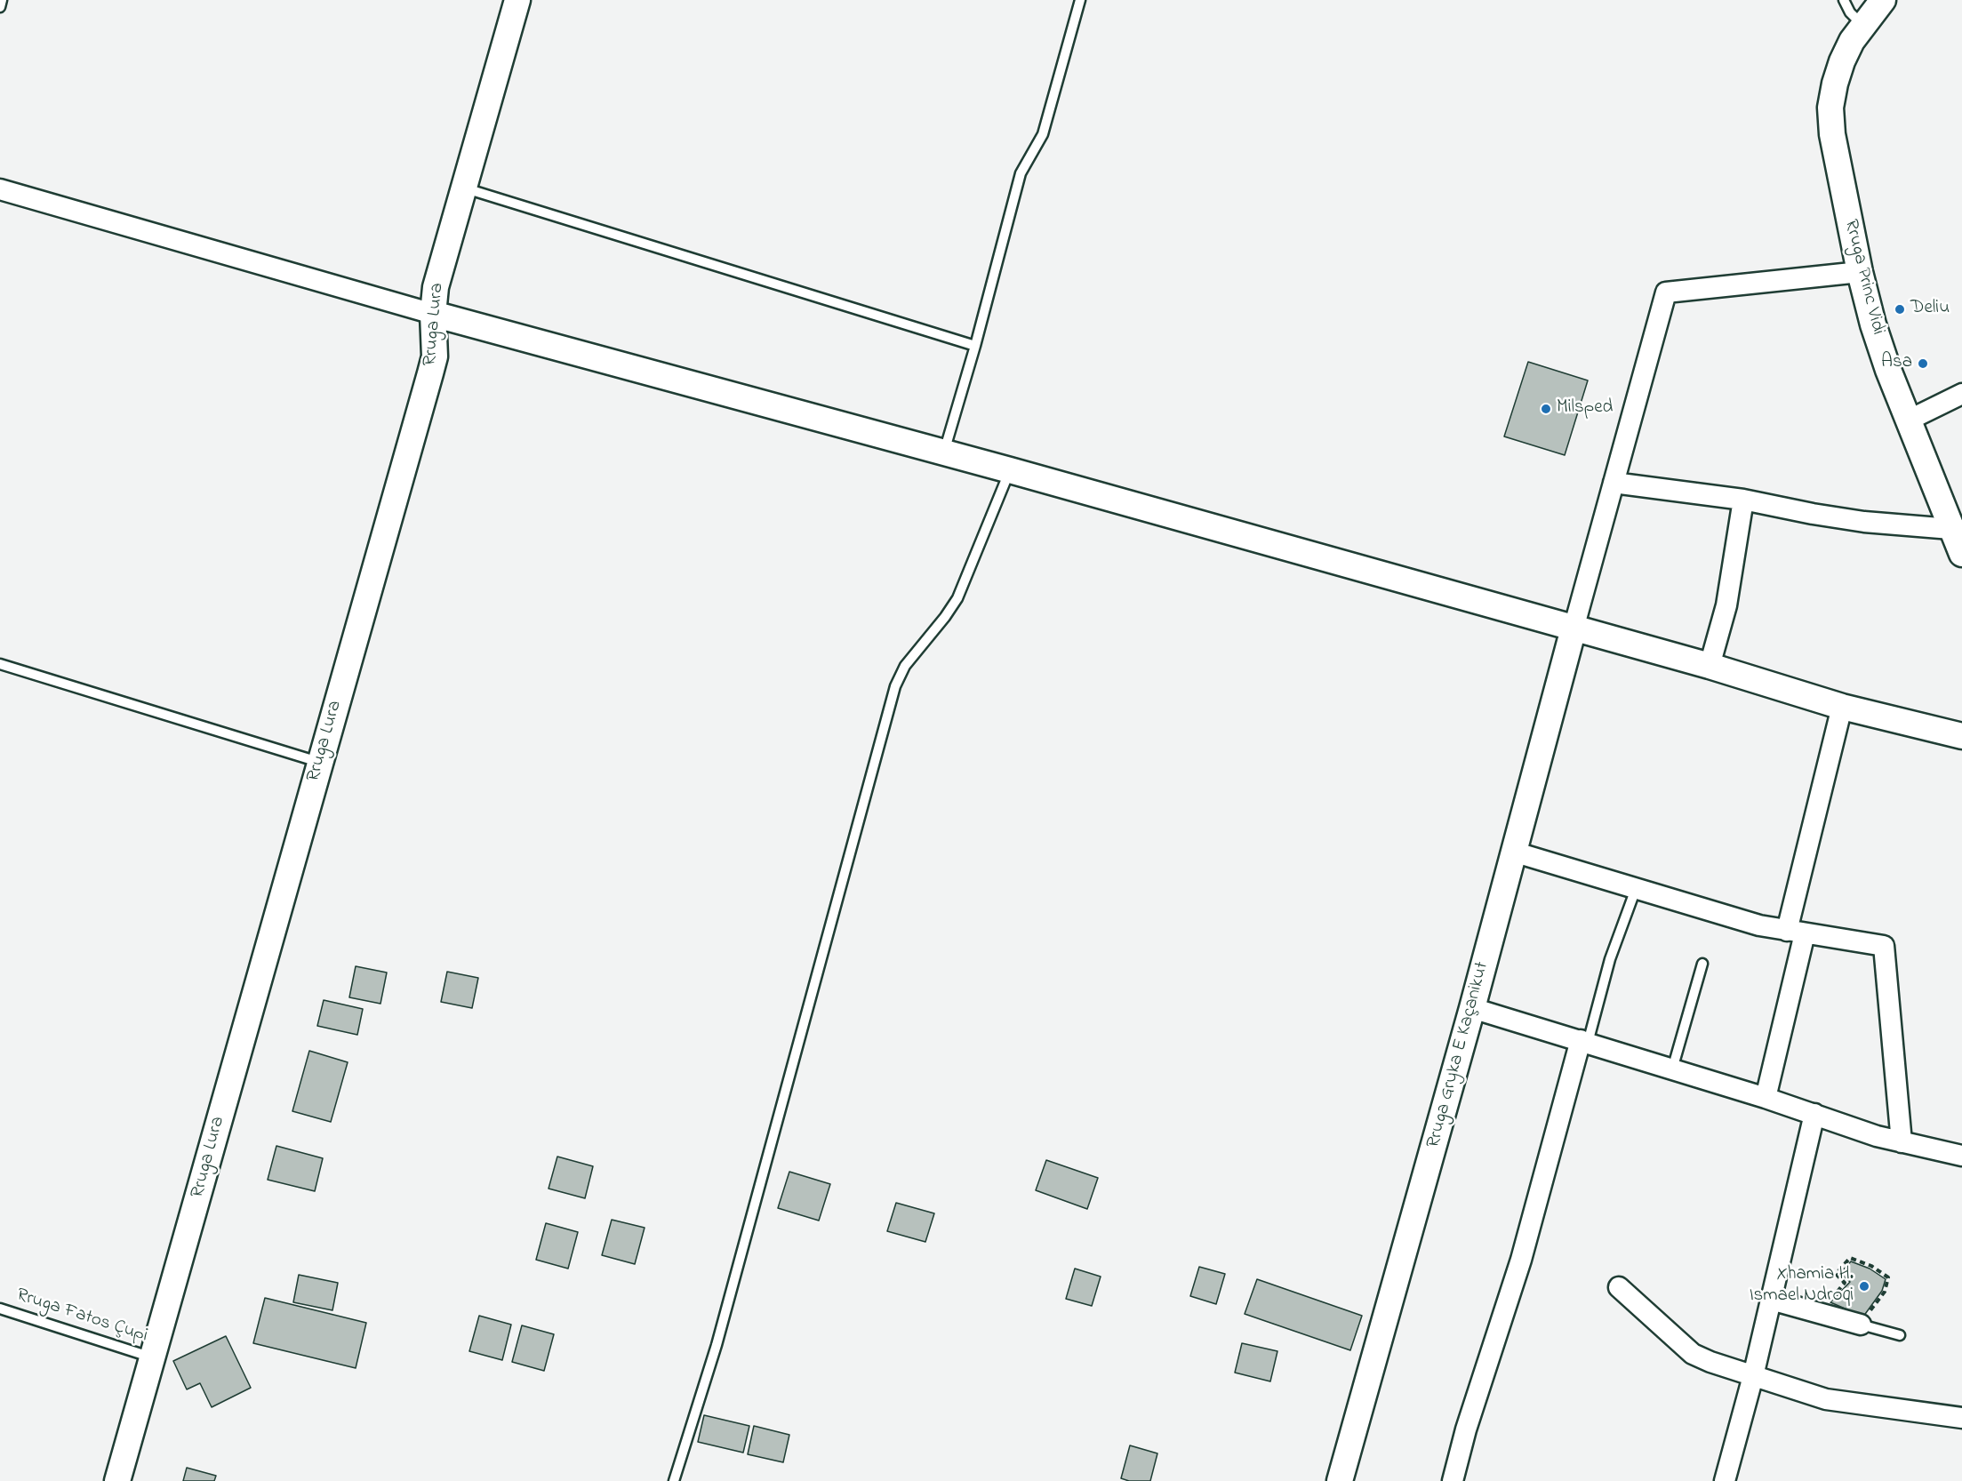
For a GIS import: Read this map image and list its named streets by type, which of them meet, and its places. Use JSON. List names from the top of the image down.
{
  "streets": {
    "street": ["Rruga Princ Vidi", "Rruga Lura", "Rruga Gryka E Kaçanikut"],
    "lane": ["Rruga Fatos Çupi"]
  },
  "crossings": [
    ["Rruga Lura", "Rruga Fatos Çupi"]
  ],
  "places": [
    "Deliu",
    "Asa",
    "Milsped",
    "Xhamia H. Ismael Ndroqi"
  ]
}
